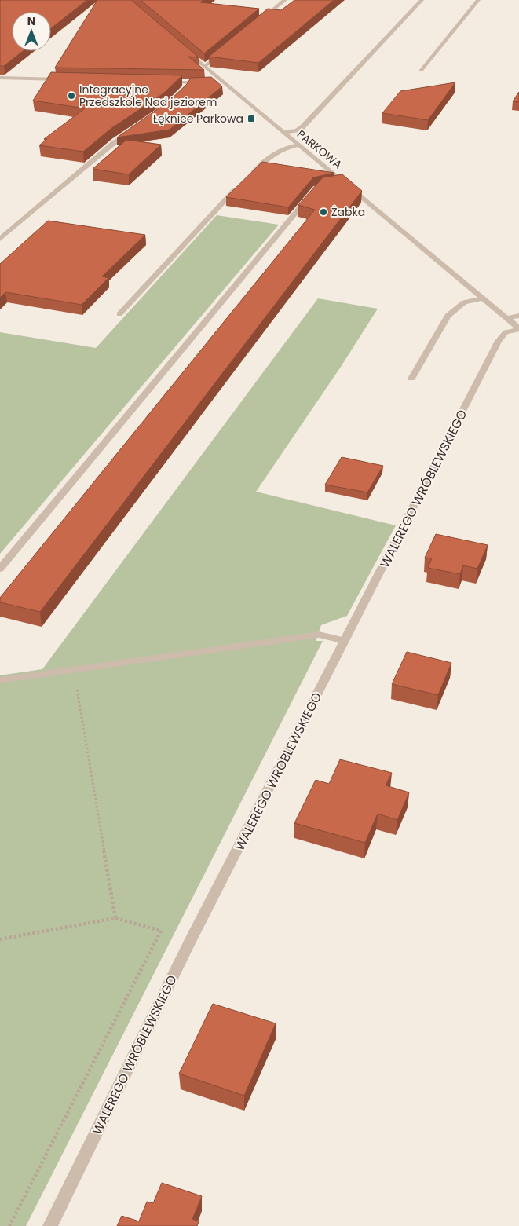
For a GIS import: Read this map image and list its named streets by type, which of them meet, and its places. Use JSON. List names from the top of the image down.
{
  "streets": {
    "street": ["PARKOWA", "WALEREGO WRÓBLEWSKIEGO"]
  },
  "crossings": [
    ["PARKOWA", "WALEREGO WRÓBLEWSKIEGO"]
  ],
  "places": {
    "other": ["Integracyjne Przedszkole Nad jeziorem", "Żabka"],
    "transit": ["Łęknice Parkowa"]
  },
  "north": "top"
}
